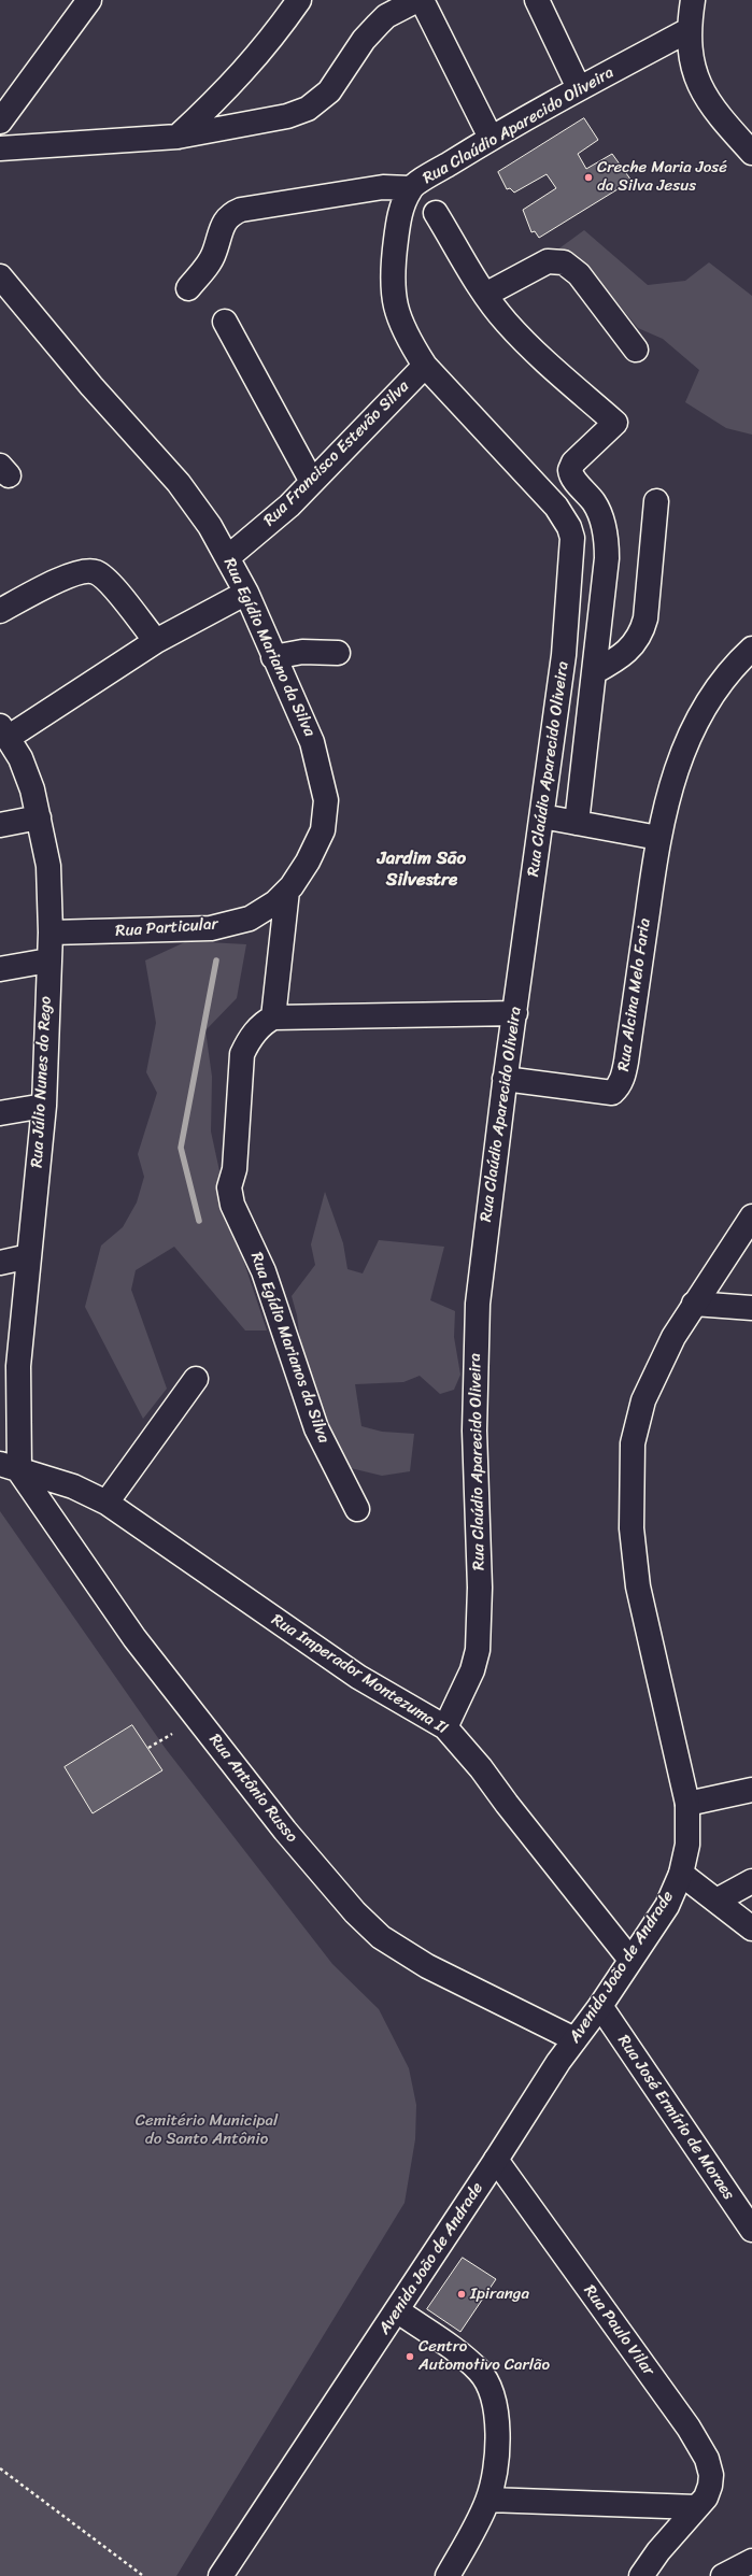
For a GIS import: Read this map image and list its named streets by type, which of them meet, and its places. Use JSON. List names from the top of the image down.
{
  "streets": {
    "street": [
      "Rua Claúdio Aparecido Oliveira",
      "Rua Francisco Estevão Silva",
      "Rua Egídio Mariano da Silva",
      "Rua Particular",
      "Rua Alcina Melo Faria",
      "Rua Júlio Nunes do Rego",
      "Rua Egídio Marianos da Silva",
      "Rua Imperador Montezuma II",
      "Rua Antônio Russo",
      "Avenida João de Andrade",
      "Rua José Ermírio de Moraes",
      "Rua Paulo Vilar"
    ]
  },
  "crossings": [
    ["Rua Claúdio Aparecido Oliveira", "Rua Francisco Estevão Silva"],
    ["Rua Claúdio Aparecido Oliveira", "Rua Alcina Melo Faria"],
    ["Rua Claúdio Aparecido Oliveira", "Rua Imperador Montezuma II"],
    ["Rua Francisco Estevão Silva", "Rua Egídio Mariano da Silva"],
    ["Rua Egídio Mariano da Silva", "Rua Particular"],
    ["Rua Particular", "Rua Júlio Nunes do Rego"],
    ["Rua Júlio Nunes do Rego", "Rua Imperador Montezuma II"],
    ["Rua Júlio Nunes do Rego", "Rua Antônio Russo"],
    ["Rua Imperador Montezuma II", "Rua Antônio Russo"],
    ["Rua Imperador Montezuma II", "Avenida João de Andrade"],
    ["Rua Antônio Russo", "Avenida João de Andrade"],
    ["Avenida João de Andrade", "Rua José Ermírio de Moraes"],
    ["Avenida João de Andrade", "Rua Paulo Vilar"]
  ],
  "districts": ["Jardim São Silvestre"],
  "parks": ["Cemitério Municipal do Santo Antônio"],
  "places": ["Creche Maria José da Silva Jesus", "Ipiranga", "Centro Automotivo Carlão"]
}
